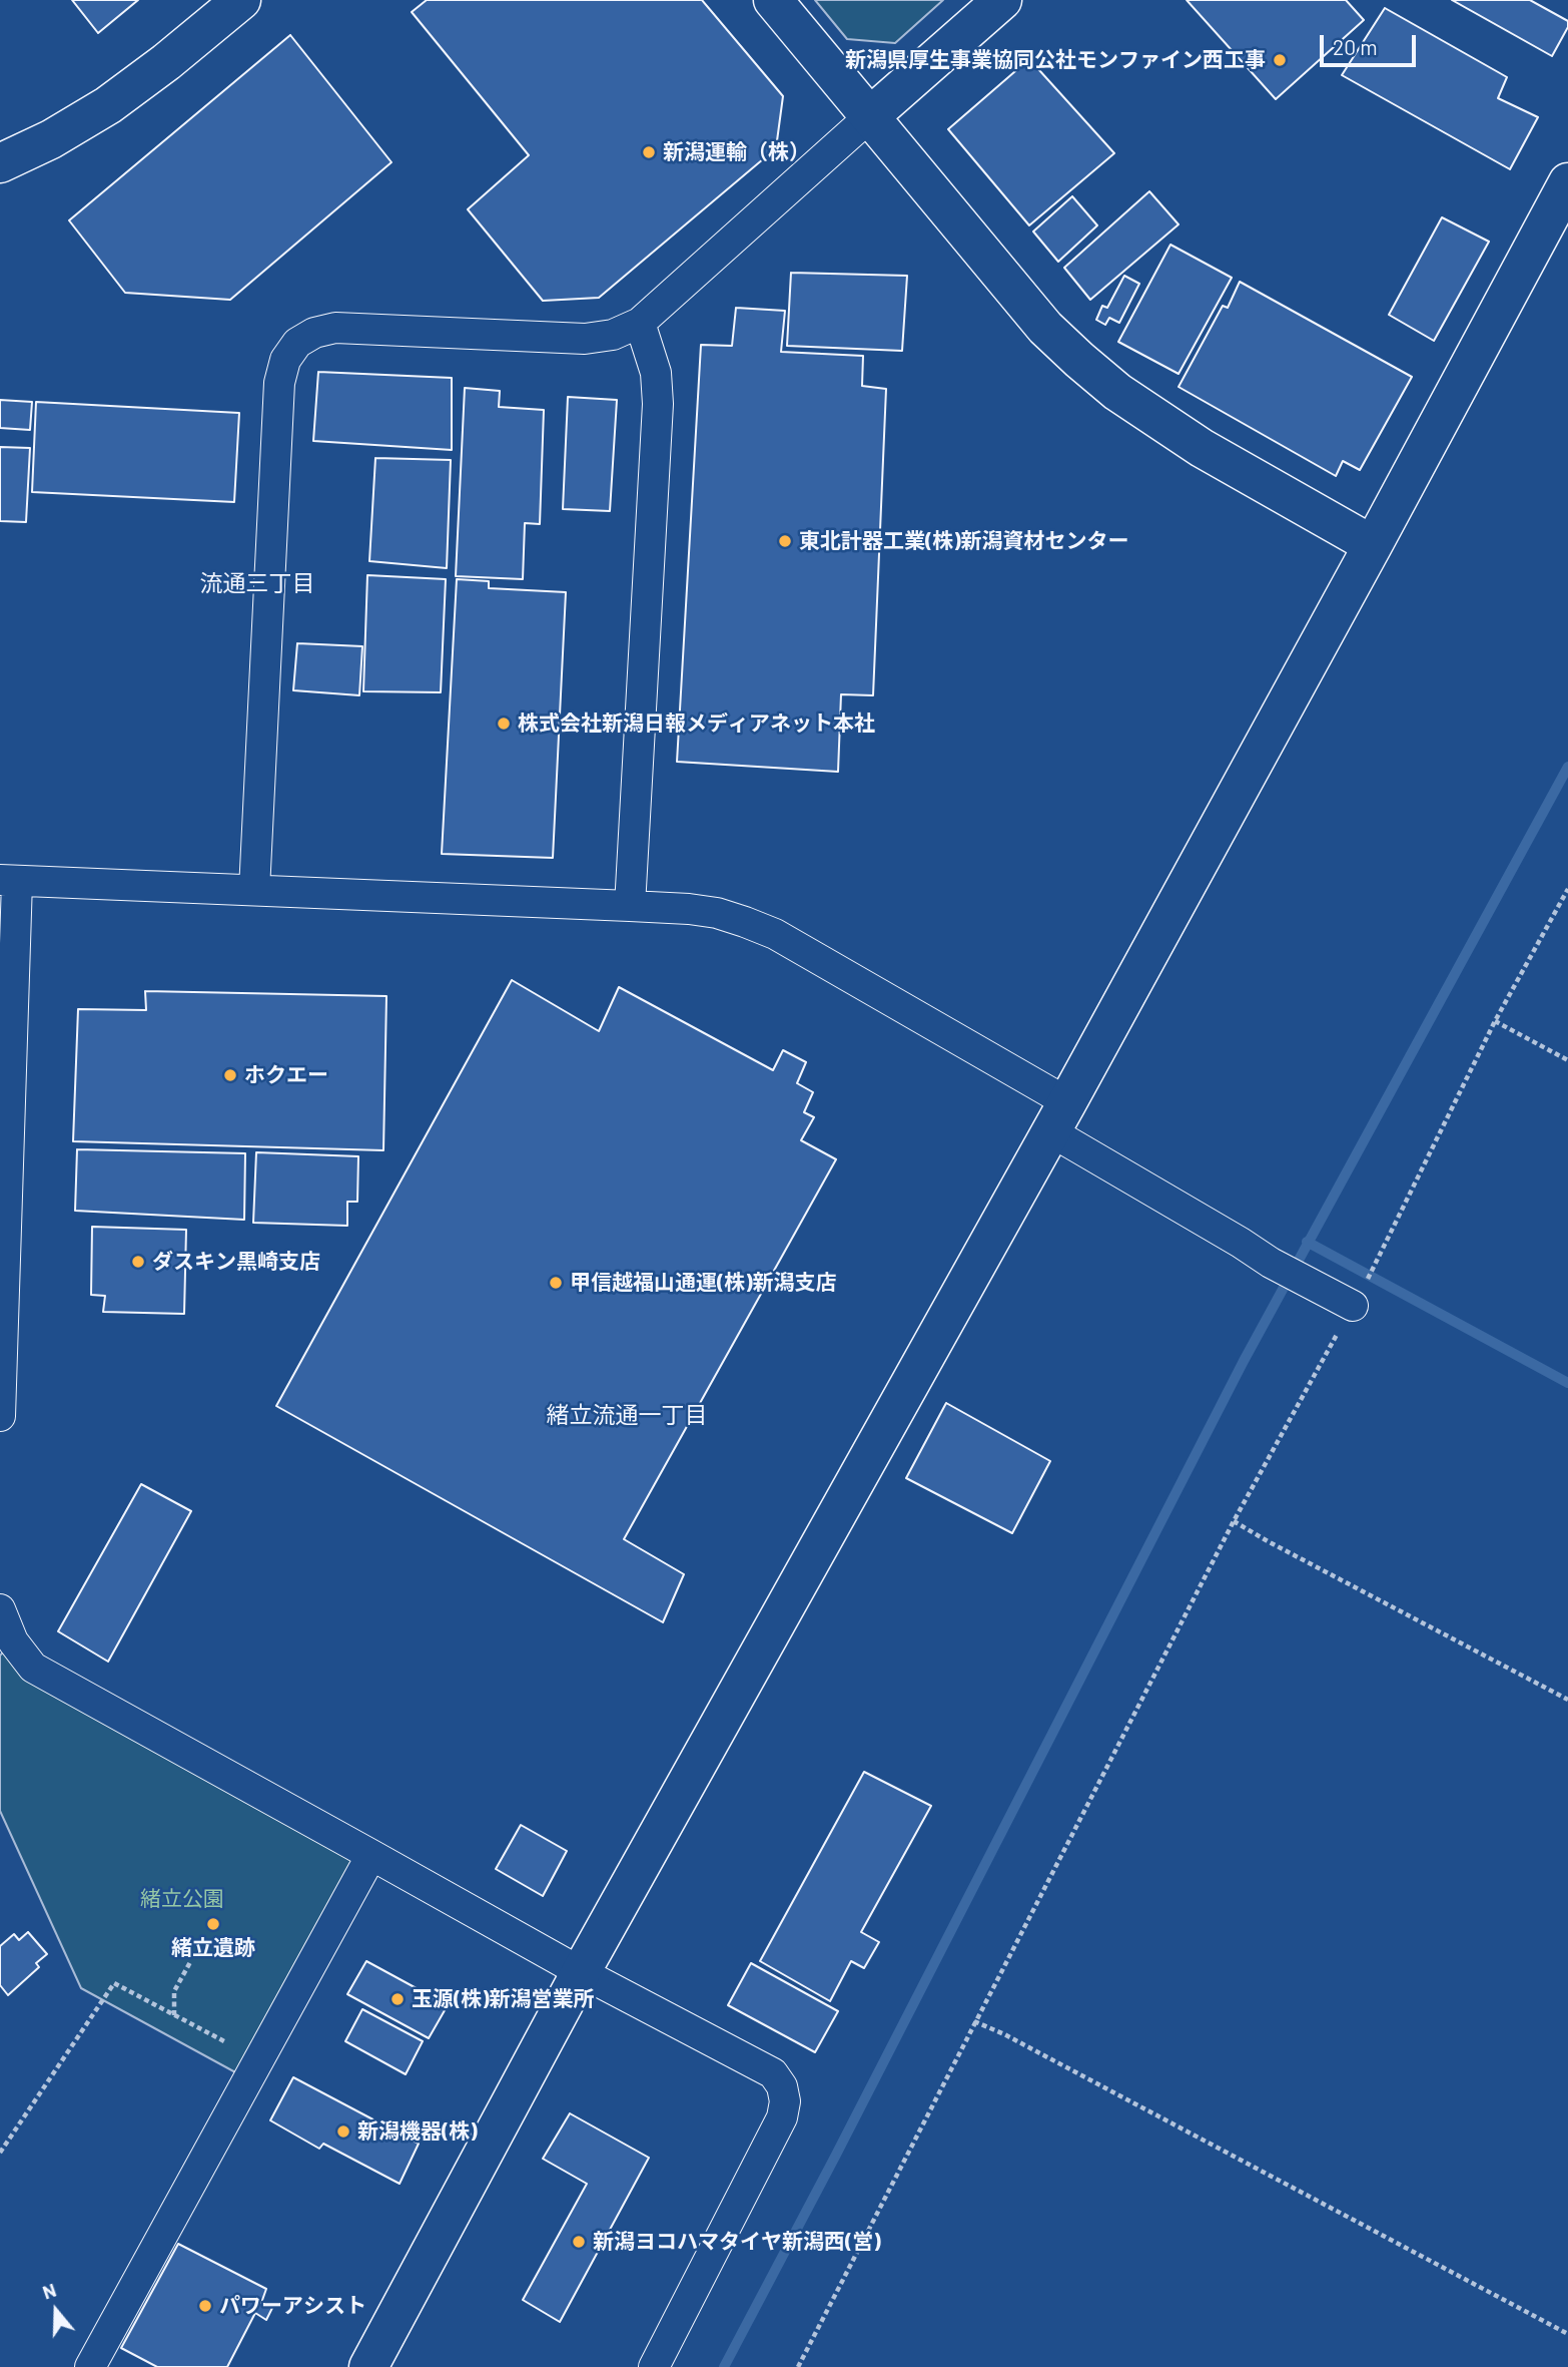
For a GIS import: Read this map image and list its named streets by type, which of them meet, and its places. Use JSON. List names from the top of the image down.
{
  "districts": ["流通三丁目", "緒立流通一丁目"],
  "parks": ["緒立公園"],
  "places": [
    "新潟県厚生事業協同公社モンファイン西工事",
    "新潟運輸（株）",
    "東北計器工業(株)新潟資材センター",
    "株式会社新潟日報メディアネット本社",
    "ホクエー",
    "ダスキン黒崎支店",
    "甲信越福山通運(株)新潟支店",
    "緒立遺跡",
    "玉源(株)新潟営業所",
    "新潟機器(株)",
    "新潟ヨコハマタイヤ新潟西(営)",
    "パワーアシスト"
  ],
  "scale_bar": "20 m",
  "north": "top"
}
